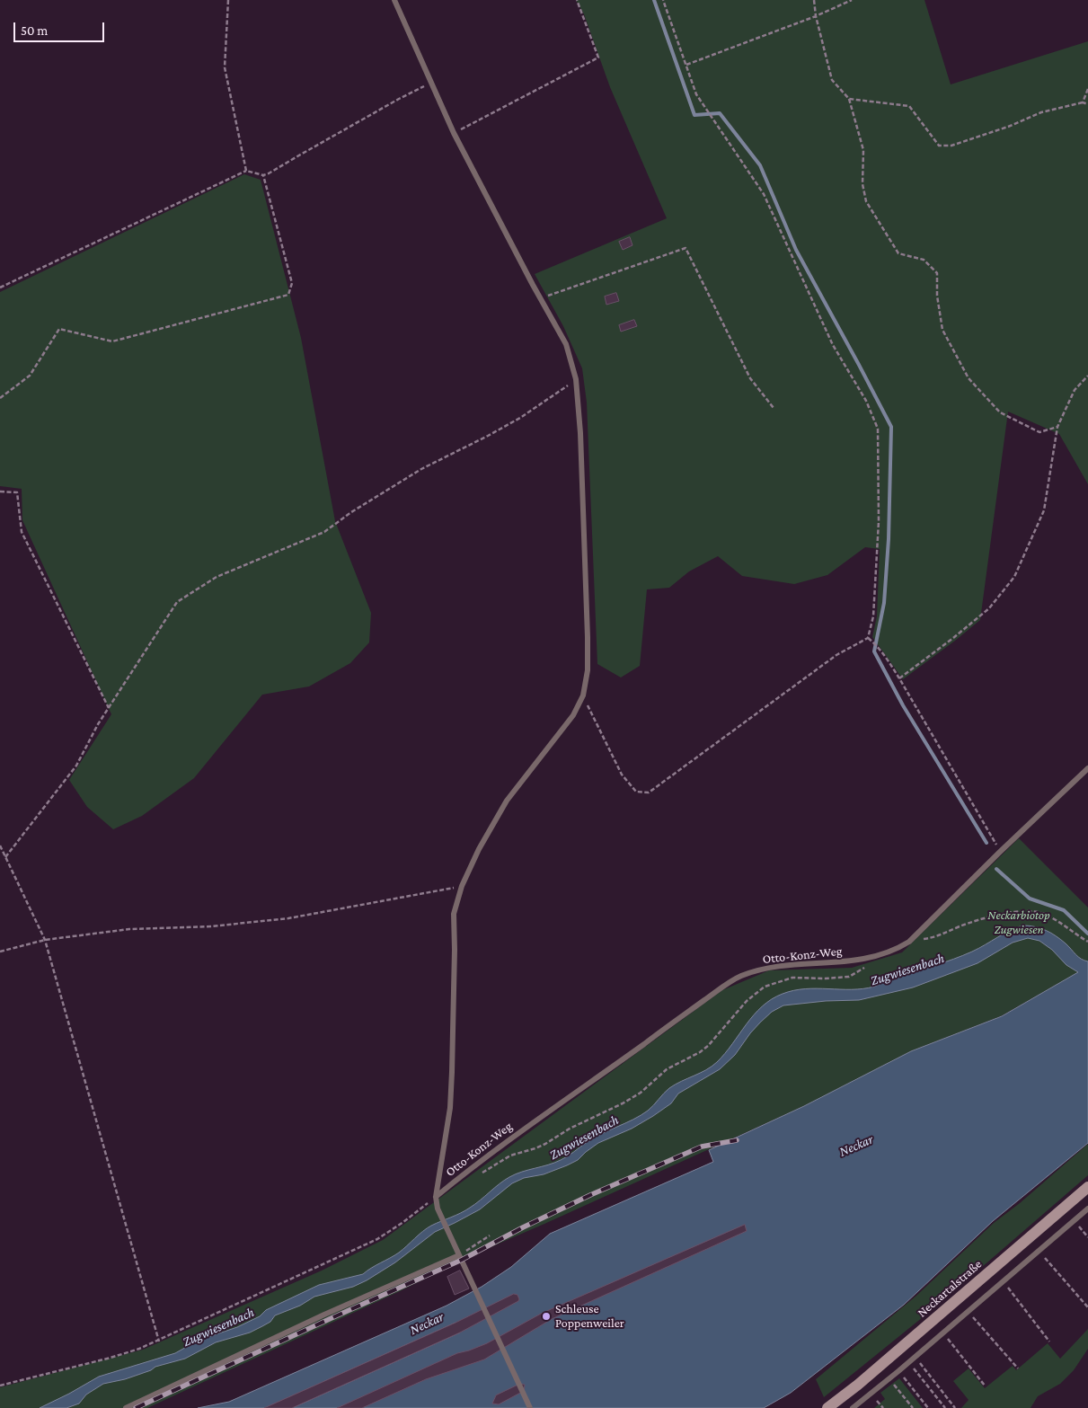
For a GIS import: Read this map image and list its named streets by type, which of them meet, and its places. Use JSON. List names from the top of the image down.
{
  "streets": {
    "main road": ["Neckartalstraße"],
    "lane": ["Otto-Konz-Weg"]
  },
  "water": ["Zugwiesenbach", "Neckar"],
  "parks": ["Neckarbiotop Zugwiesen"],
  "places": ["Schleuse Poppenweiler"],
  "scale_bar": "50 m"
}
